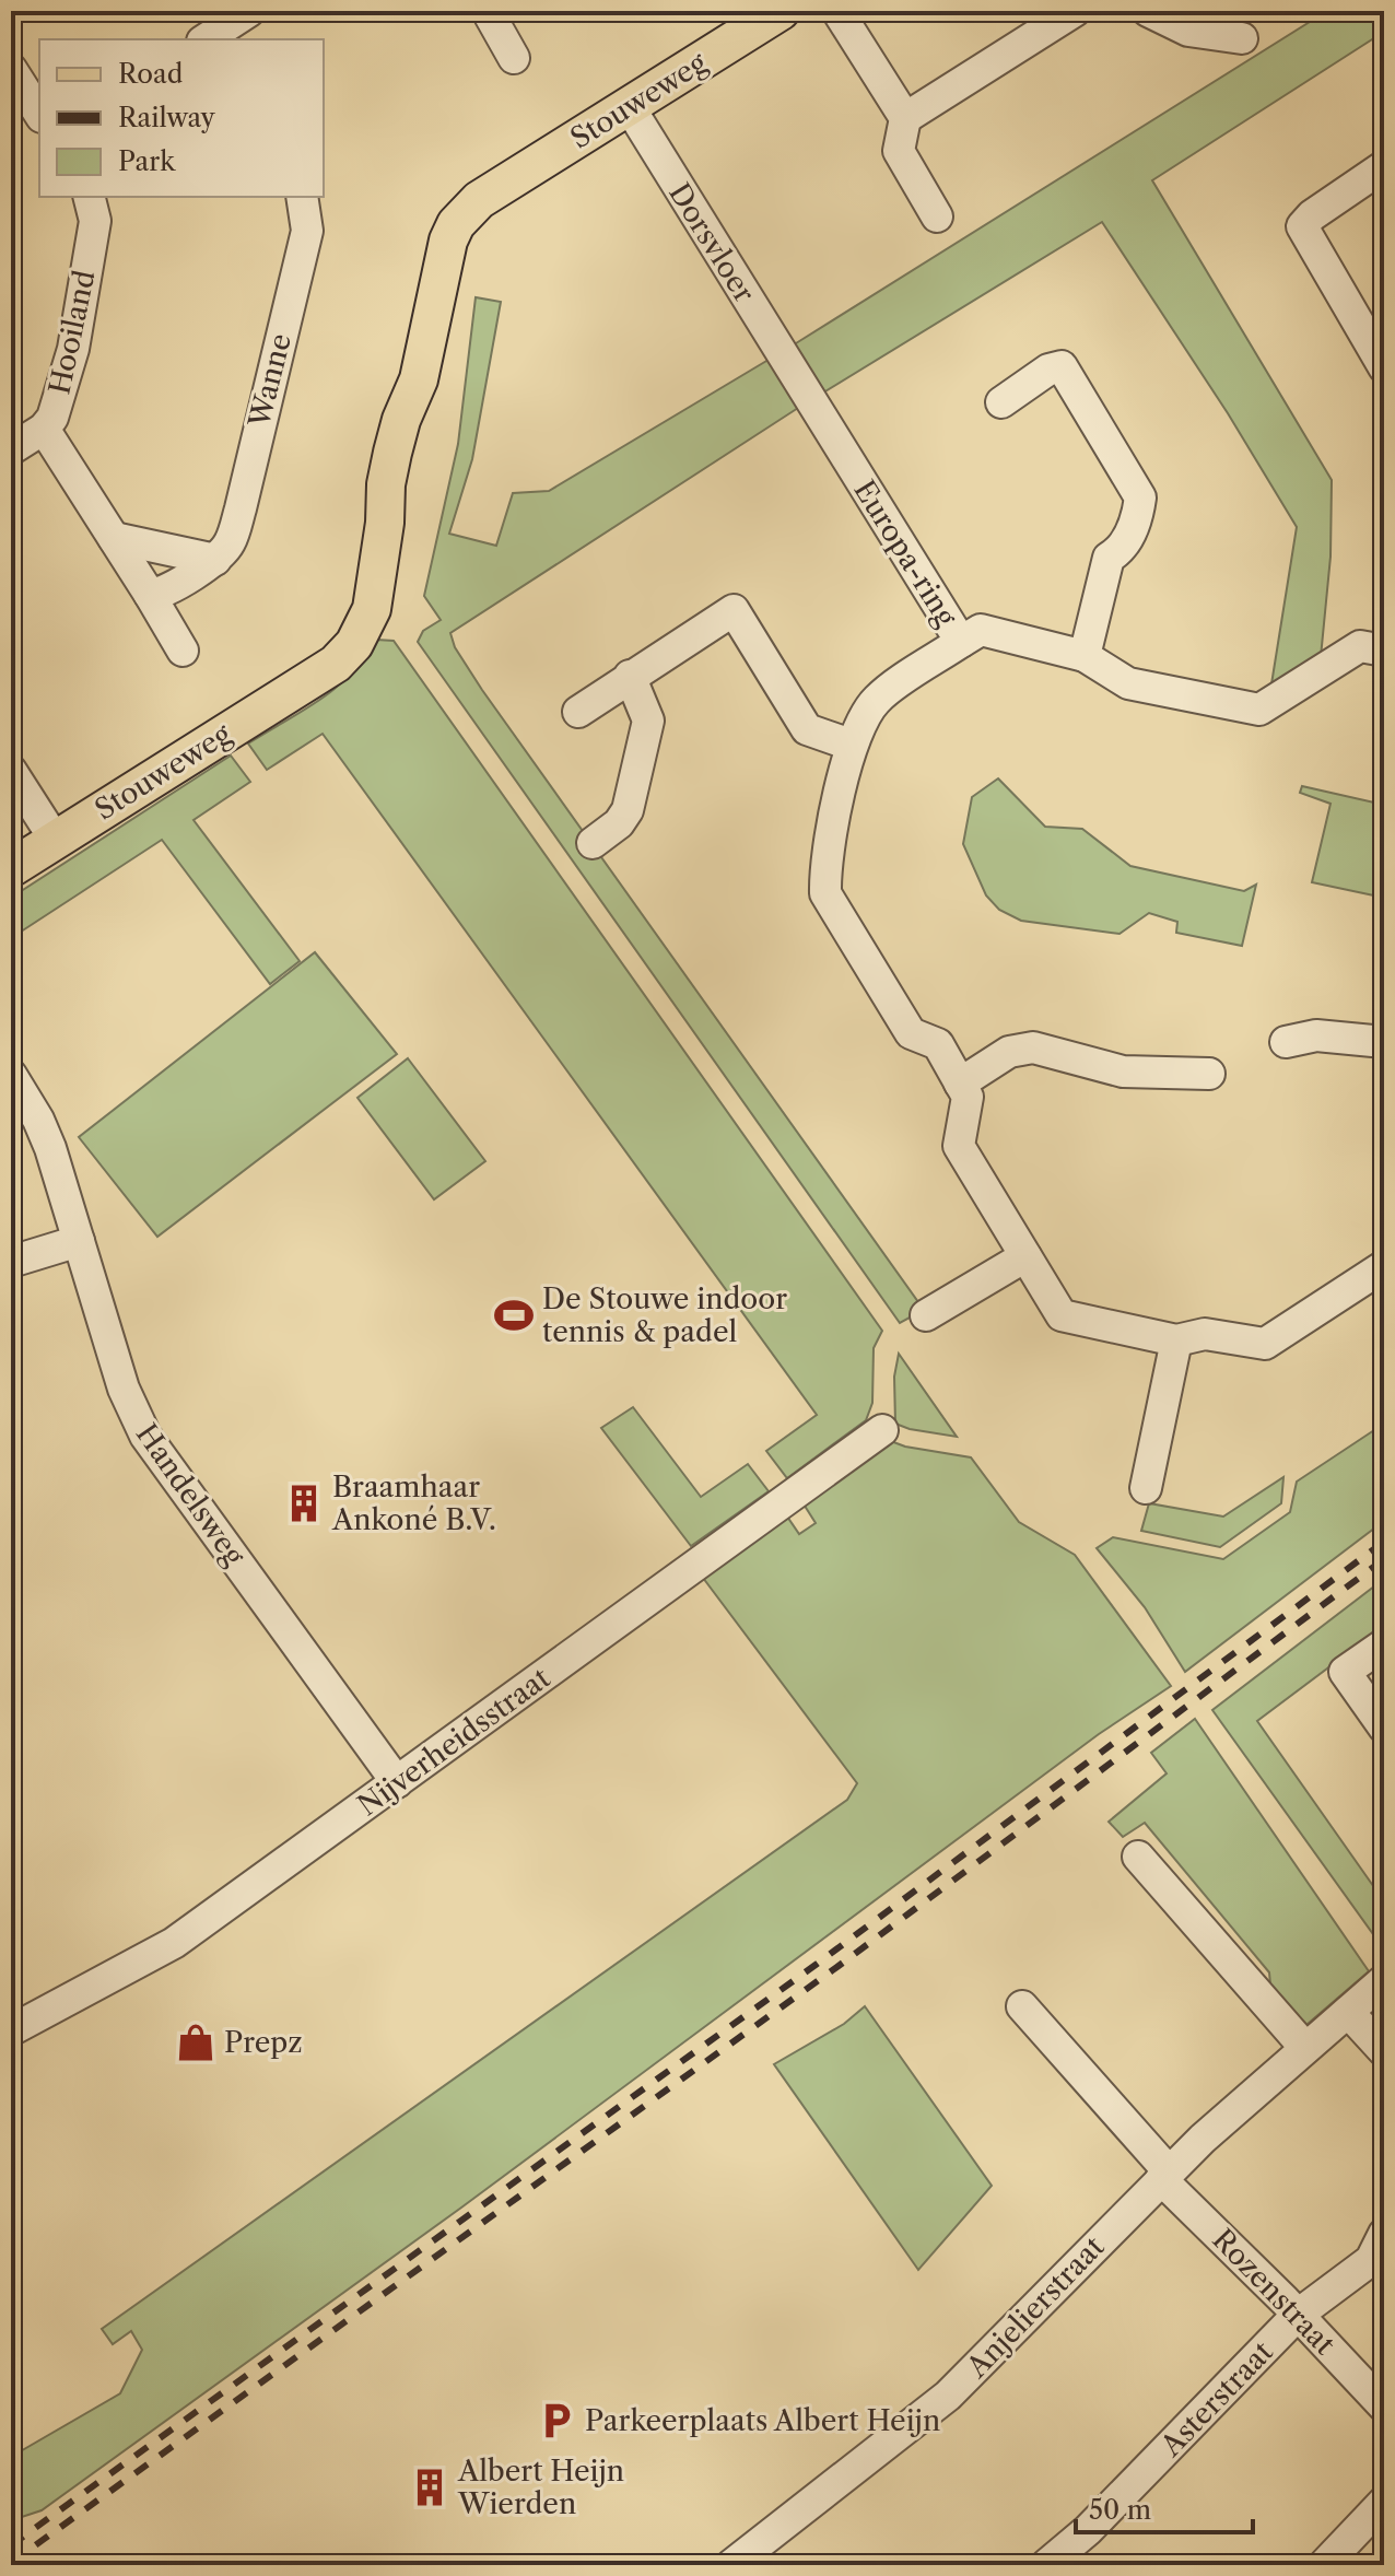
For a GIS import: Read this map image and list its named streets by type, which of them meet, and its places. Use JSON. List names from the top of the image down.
{
  "streets": {
    "main road": ["Stouweweg"],
    "street": [
      "Dorsvloer",
      "Hooiland",
      "Wanne",
      "Europa-ring",
      "Handelsweg",
      "Nijverheidsstraat",
      "Rozenstraat",
      "Anjelierstraat",
      "Asterstraat"
    ]
  },
  "crossings": [
    ["Stouweweg", "Dorsvloer"],
    ["Dorsvloer", "Europa-ring"],
    ["Handelsweg", "Nijverheidsstraat"],
    ["Rozenstraat", "Anjelierstraat"],
    ["Rozenstraat", "Asterstraat"]
  ],
  "places": {
    "sports": ["De Stouwe indoor tennis & padel"],
    "building": ["Braamhaar Ankoné B.V.", "Albert Heijn Wierden"],
    "shop": ["Prepz"],
    "parking": ["Parkeerplaats Albert Heijn"]
  },
  "legend": ["Road", "Railway", "Park"],
  "scale_bar": "50 m"
}
